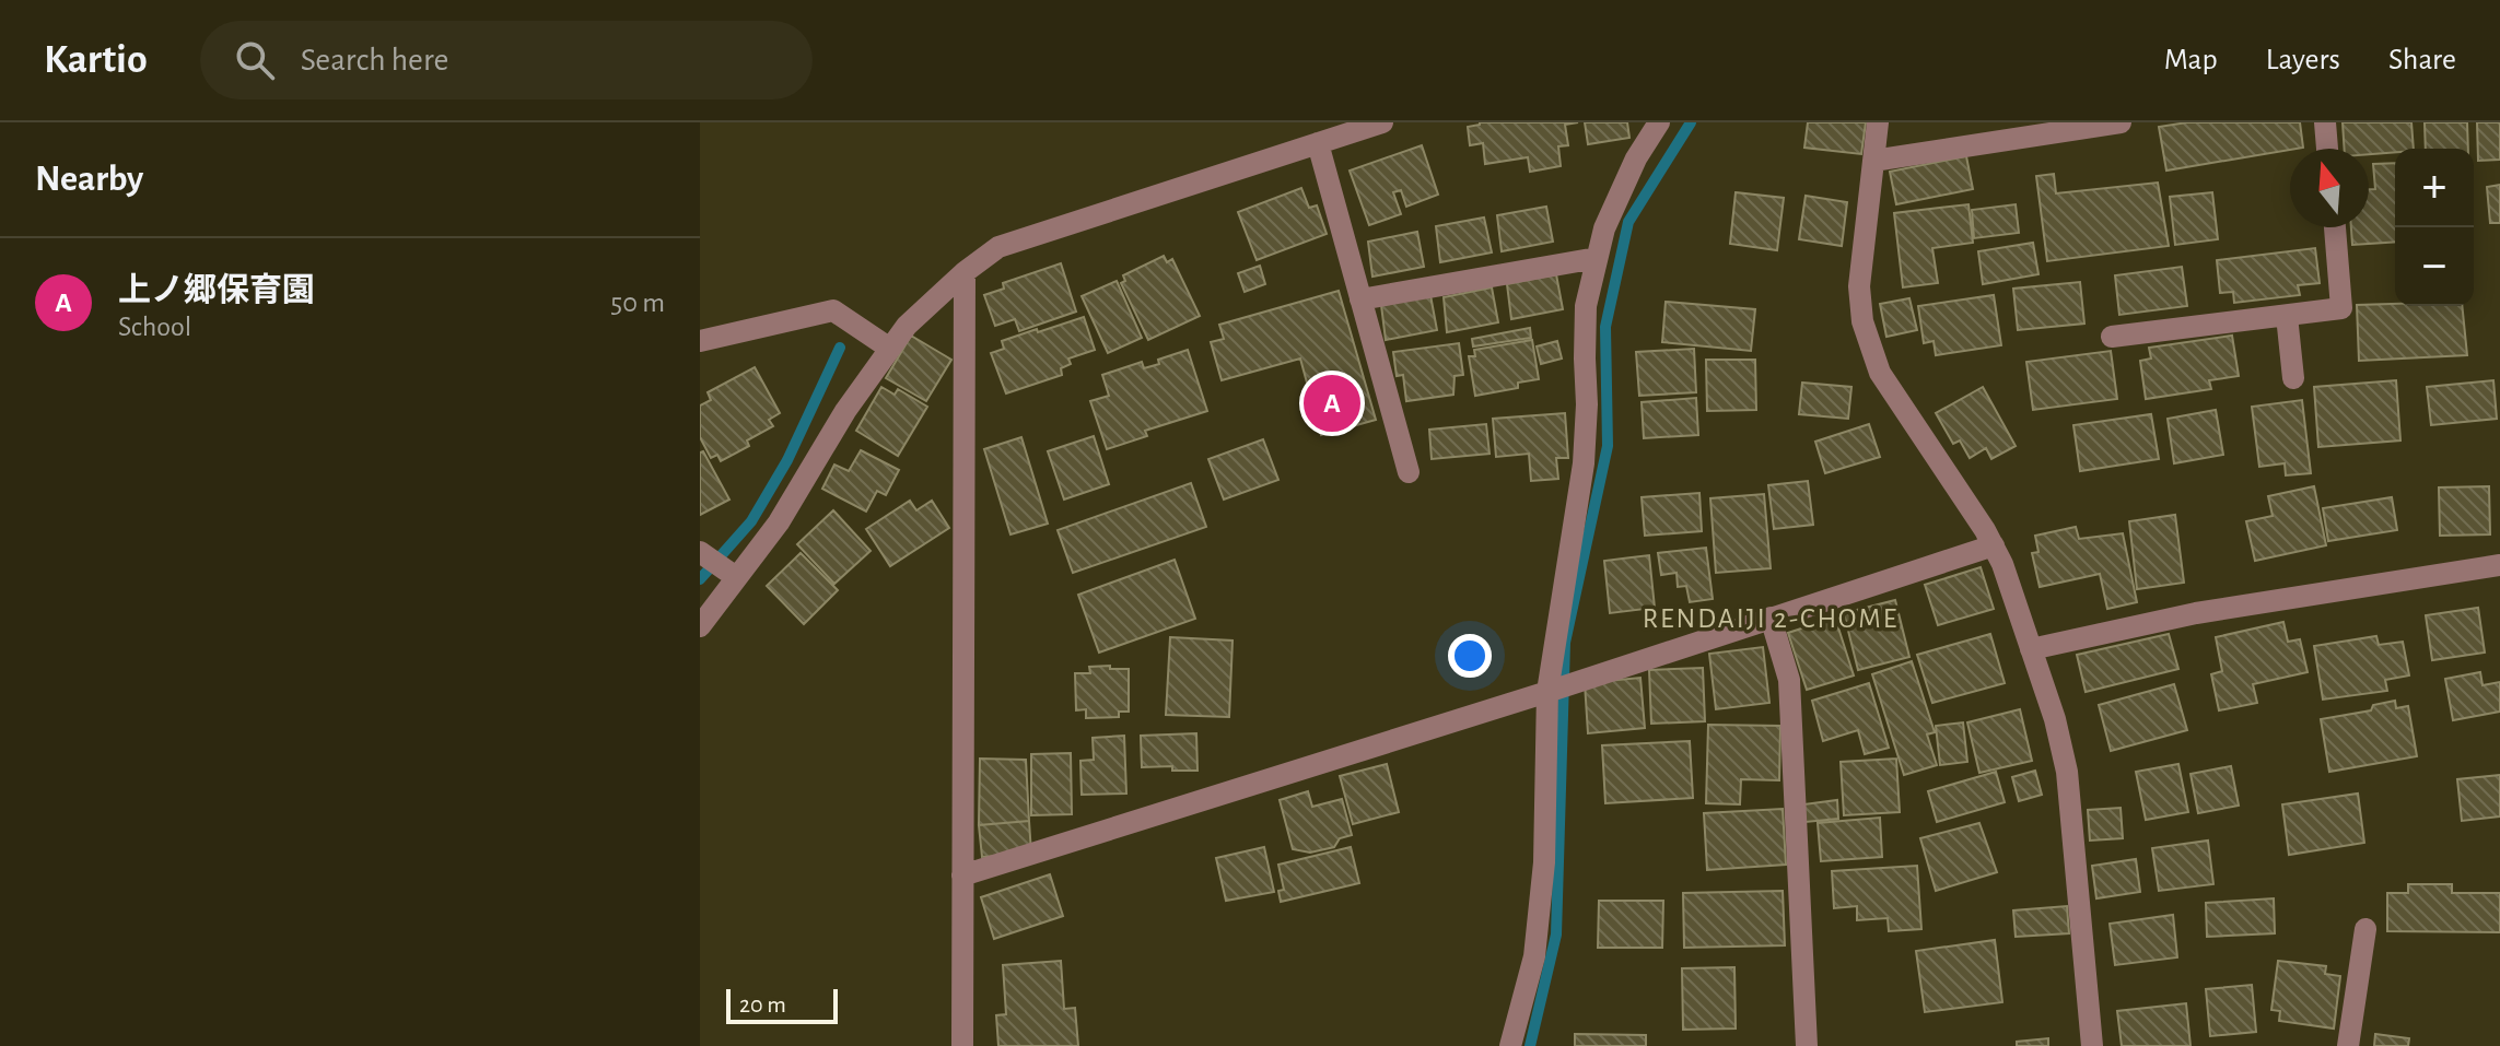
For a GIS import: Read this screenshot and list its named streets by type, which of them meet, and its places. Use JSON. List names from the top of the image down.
{
  "districts": ["RENDAIJI 2-CHOME"],
  "scale_bar": "20 m",
  "north": "top",
  "page": {
    "header": "Kartio",
    "search": "Search here",
    "nav": ["Map", "Layers", "Share"],
    "heading": "Nearby",
    "map_buttons": ["+", "−"],
    "list": [
      {
        "mark": "A",
        "name": "上ノ郷保育園",
        "note": "School",
        "value": "50 m"
      }
    ],
    "pins": "A",
    "scale": "20 m"
  }
}
